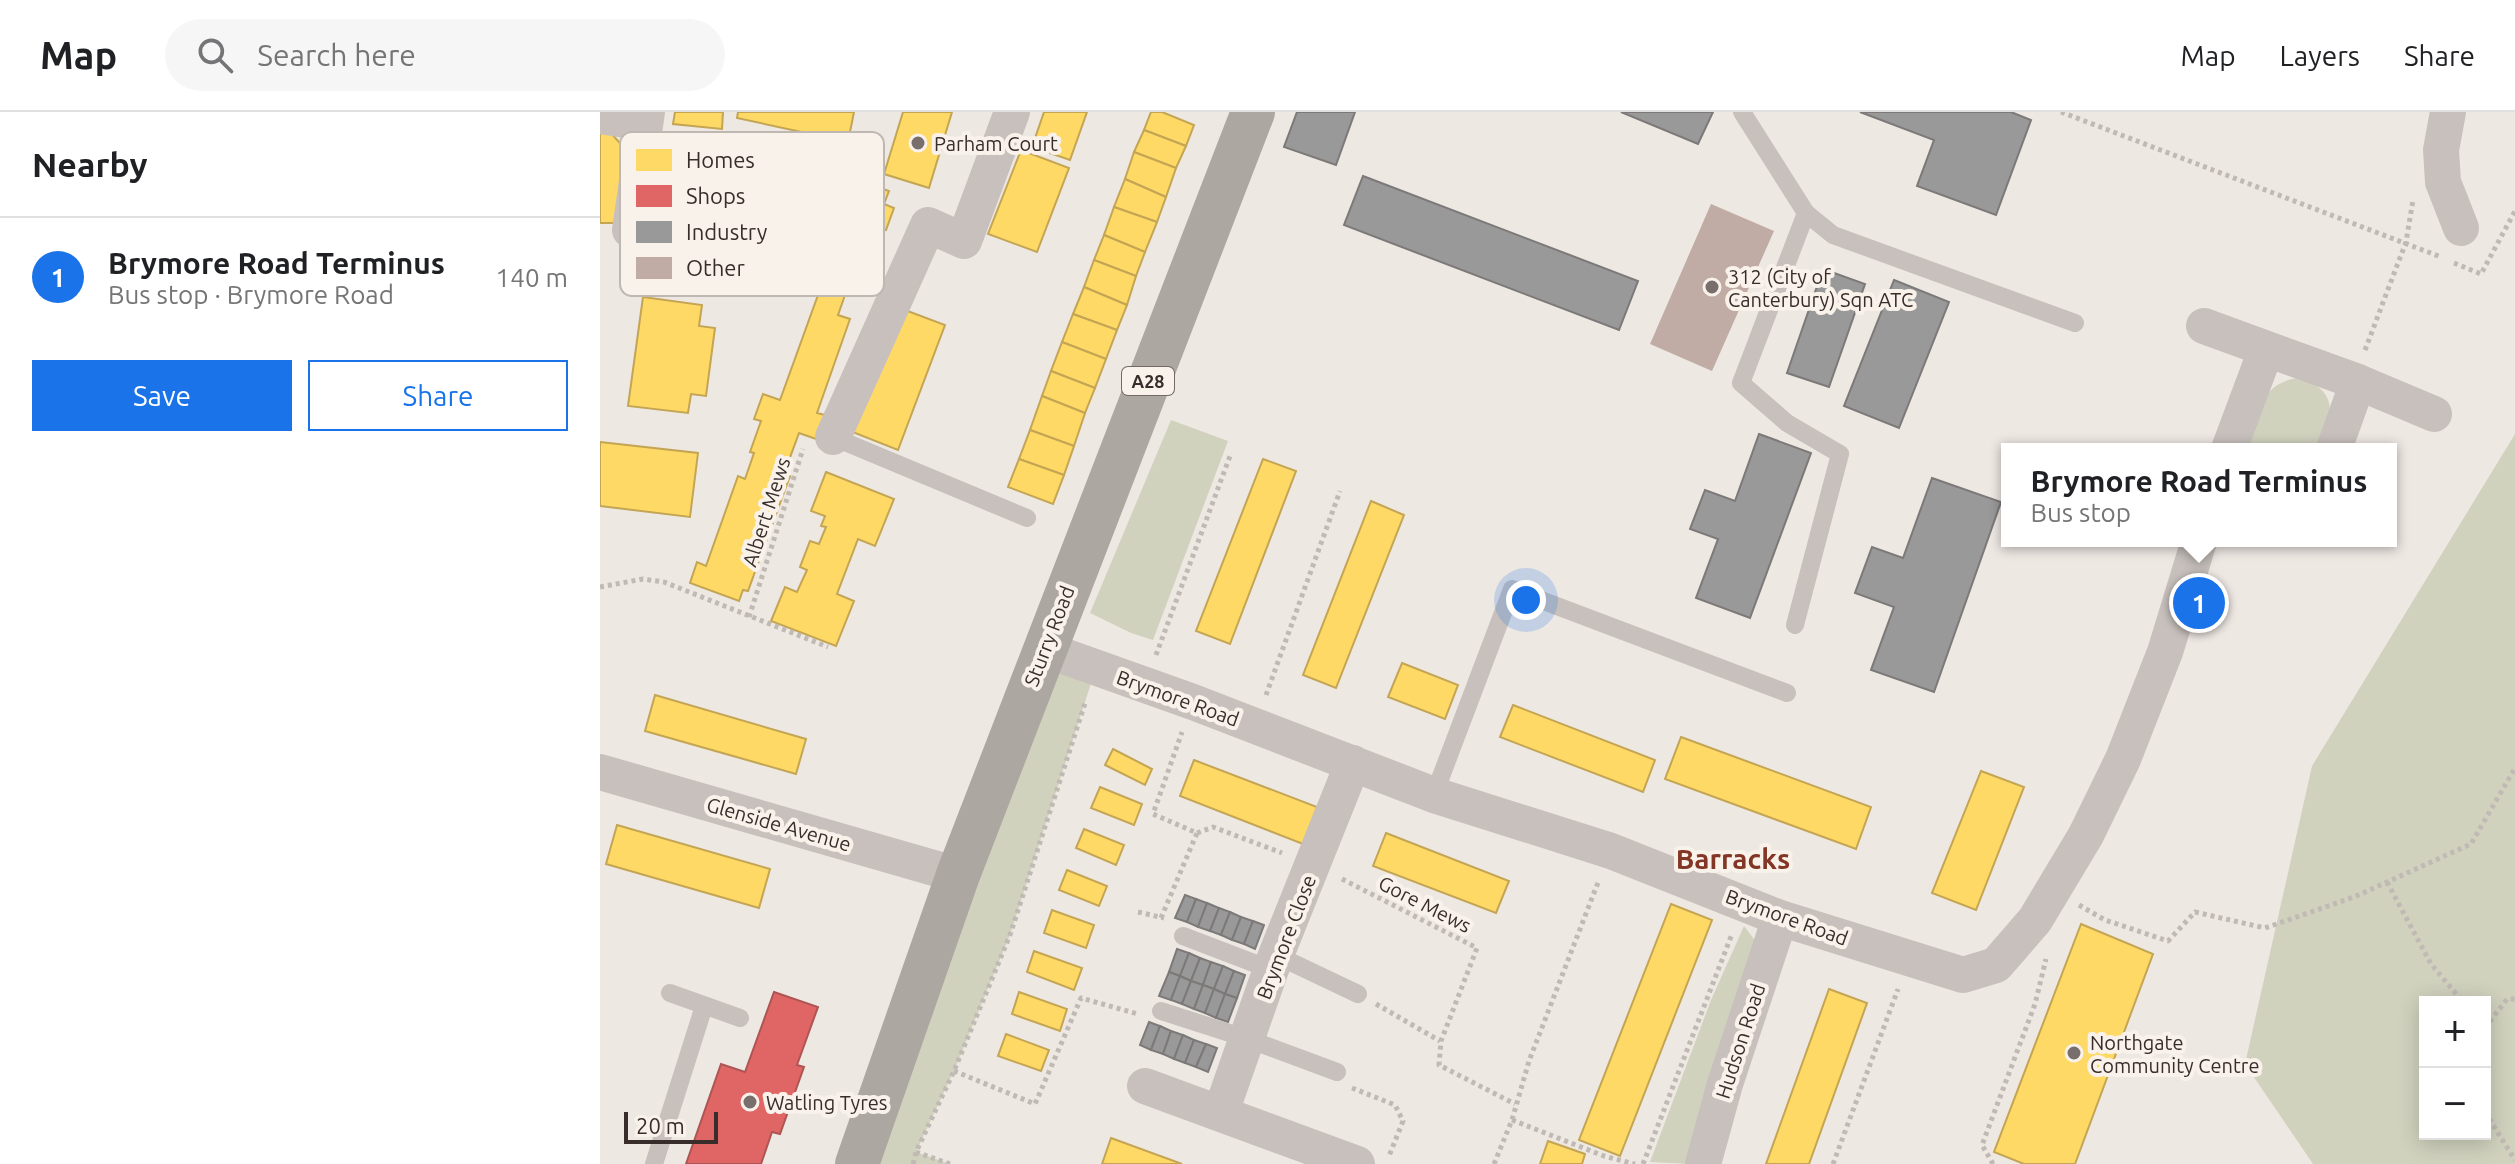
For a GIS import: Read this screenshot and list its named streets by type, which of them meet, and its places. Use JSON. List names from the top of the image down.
{
  "streets": {
    "highway": ["A28", "Sturry Road"],
    "street": [
      "Brymore Road",
      "Glenside Avenue",
      "Brymore Close",
      "Hudson Road"
    ],
    "path": ["Albert Mews", "Gore Mews"]
  },
  "crossings": [
    ["Sturry Road", "Brymore Road"],
    ["Sturry Road", "Glenside Avenue"],
    ["Brymore Road", "Brymore Close"],
    ["Brymore Road", "Hudson Road"],
    ["Gore Mews", "Brymore Close"]
  ],
  "districts": ["Barracks"],
  "places": [
    "Parham Court",
    "312 (City of Canterbury) Sqn ATC",
    "Northgate Community Centre",
    "Watling Tyres"
  ],
  "legend": [
    "Homes",
    "Shops",
    "Industry",
    "Other"
  ],
  "scale_bar": "20 m",
  "page": {
    "header": "Map",
    "search": "Search here",
    "nav": ["Map", "Layers", "Share"],
    "heading": "Nearby",
    "list": [
      {
        "mark": "1",
        "name": "Brymore Road Terminus",
        "note": "Bus stop · Brymore Road",
        "value": "140 m"
      }
    ],
    "buttons": ["Save", "Share"],
    "popup": ["Brymore Road Terminus", "Bus stop"],
    "pins": "1",
    "map_buttons": ["+", "−"],
    "scale": "20 m"
  }
}
